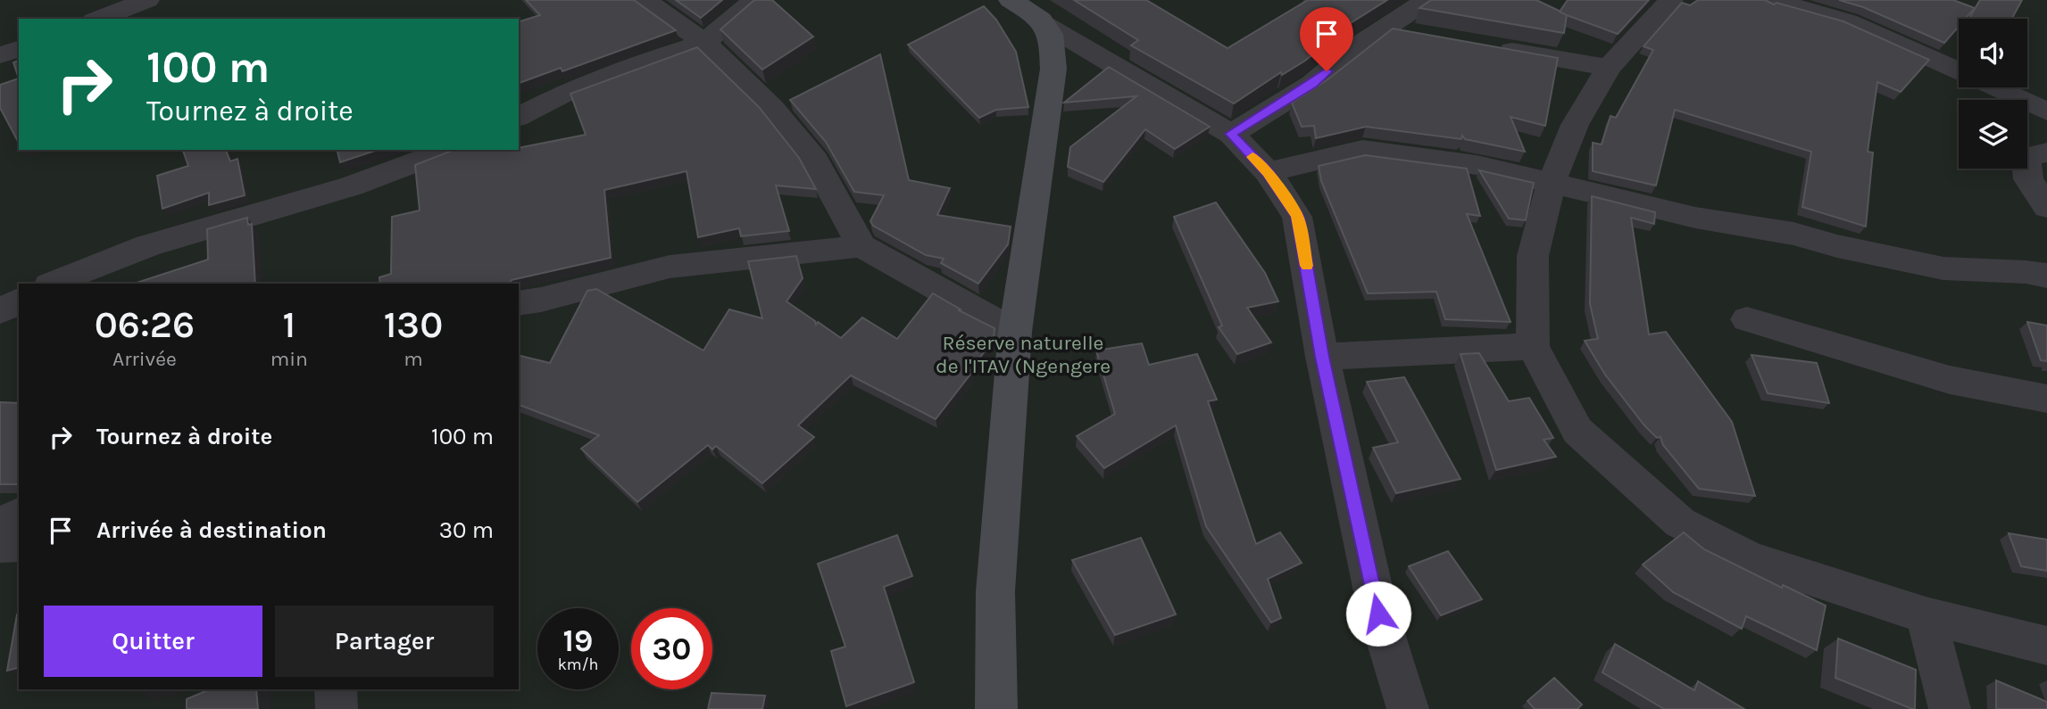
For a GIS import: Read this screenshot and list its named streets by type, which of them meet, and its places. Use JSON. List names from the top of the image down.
{
  "parks": ["Réserve naturelle de l'ITAV (Ngengere"],
  "page": {
    "turn": ["100 m", "Tournez à droite"],
    "eta": [
      "06:26",
      "Arrivée",
      "1",
      "min",
      "130",
      "m"
    ],
    "list": [
      {
        "name": "Tournez à droite",
        "value": "100 m"
      },
      {
        "name": "Arrivée à destination",
        "value": "30 m"
      }
    ],
    "buttons": ["Quitter", "Partager"],
    "speed": "19 km/h",
    "limit": "30"
  }
}
